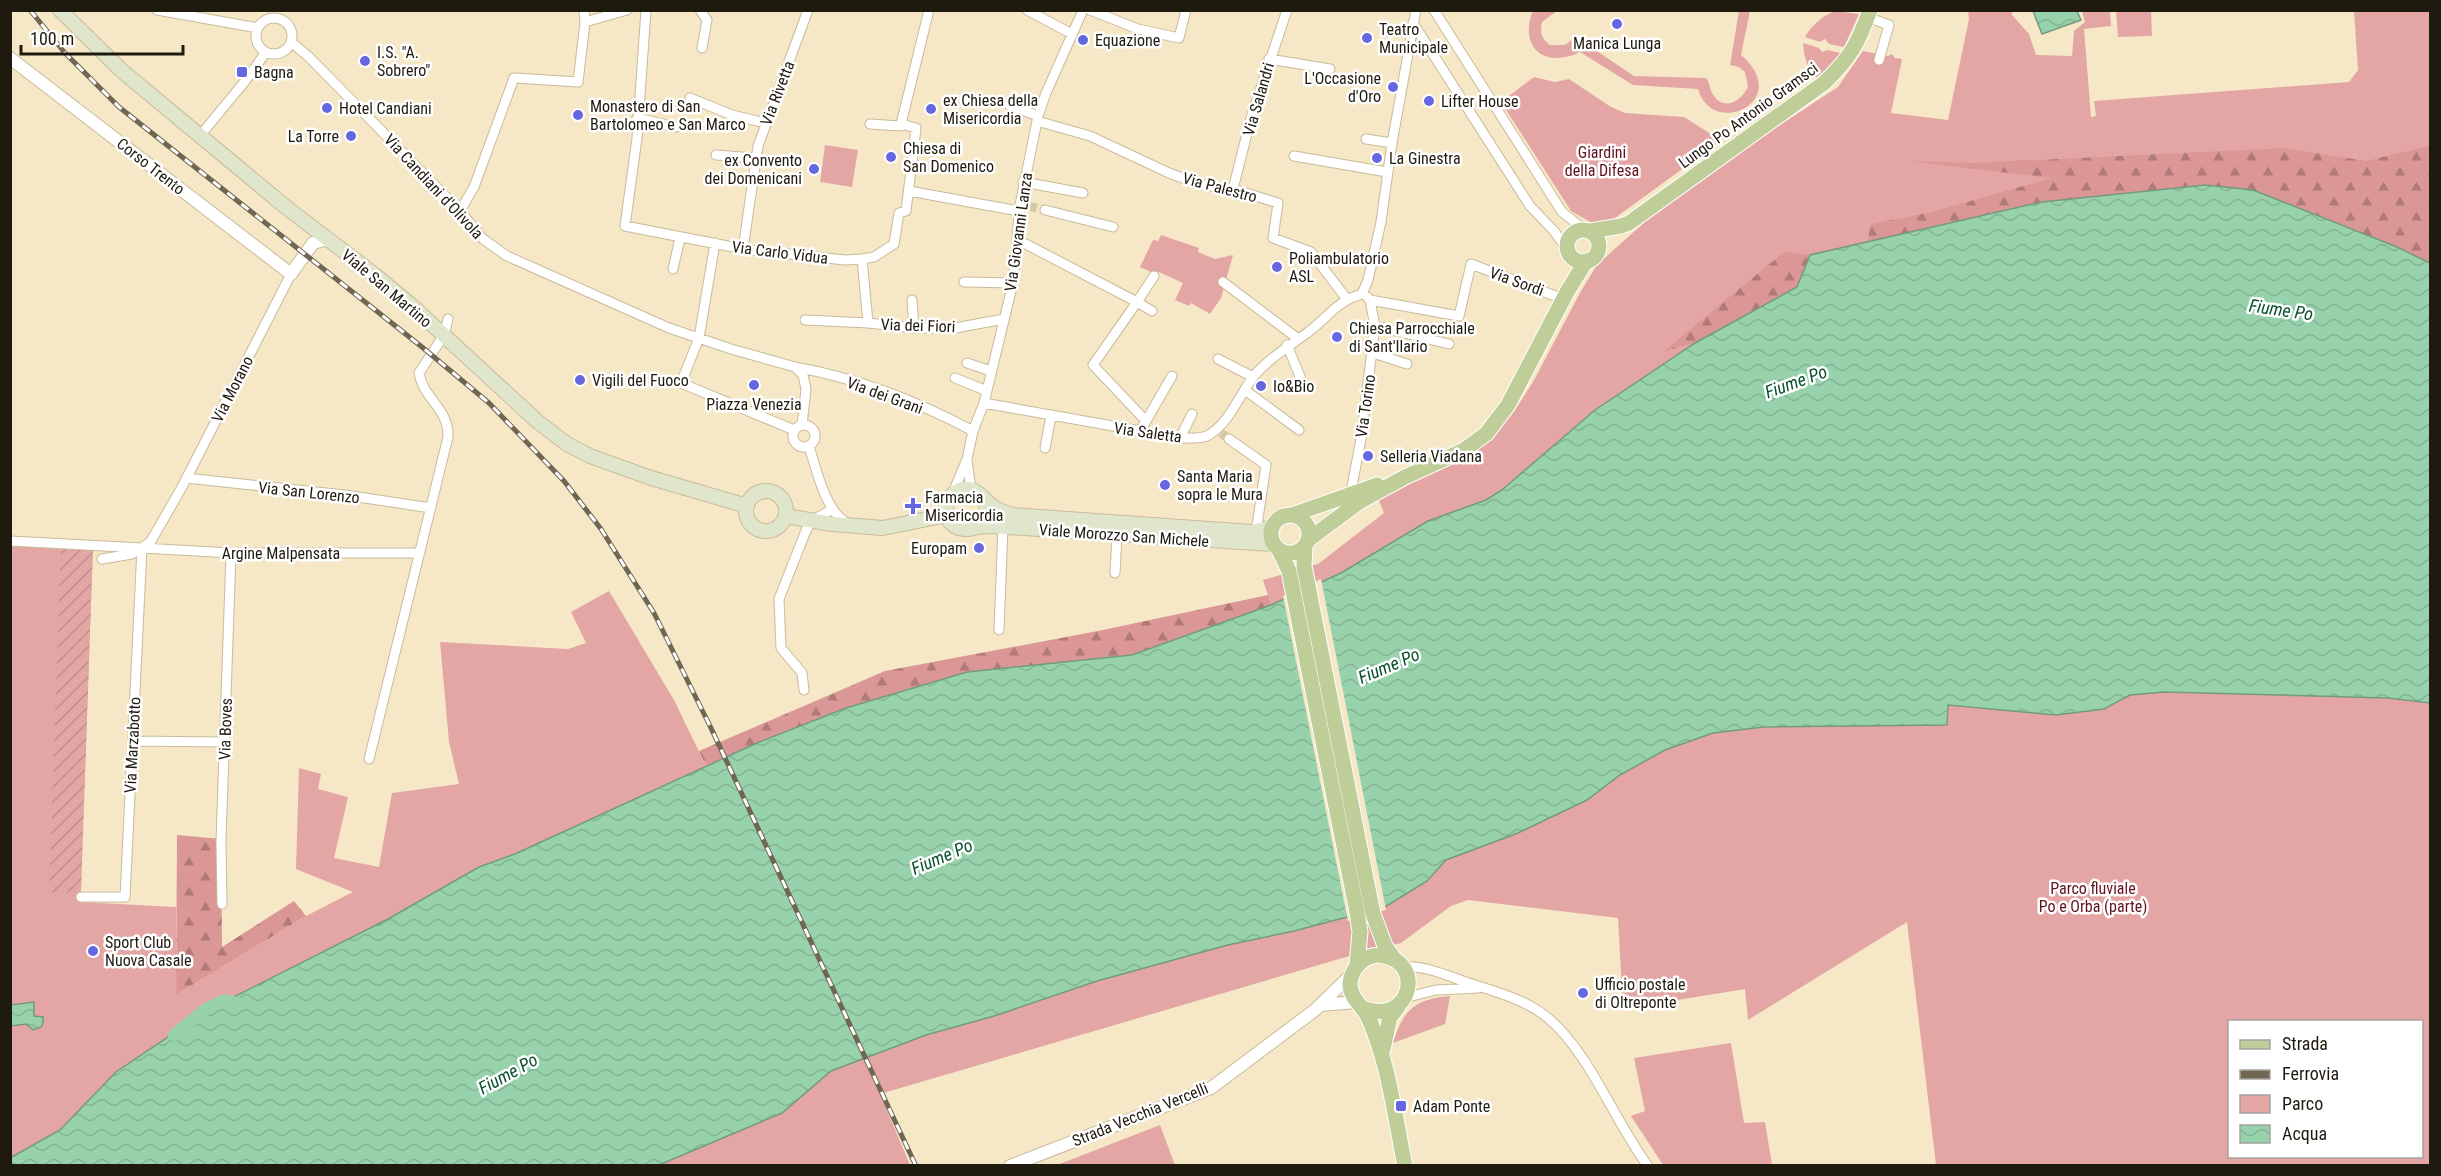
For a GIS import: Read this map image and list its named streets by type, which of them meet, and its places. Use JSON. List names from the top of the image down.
{
  "streets": {
    "main road": ["Lungo Po Antonio Gramsci", "Viale San Martino", "Viale Morozzo San Michele"],
    "street": [
      "Via Rivetta",
      "Via Salandri",
      "Corso Trento",
      "Via Candiani d'Olivola",
      "Via Palestro",
      "Via Giovanni Lanza",
      "Via Carlo Vidua",
      "Via Sordi",
      "Via dei Fiori",
      "Via Morano",
      "Via dei Grani",
      "Via Torino",
      "Via Saletta",
      "Via San Lorenzo",
      "Argine Malpensata",
      "Via Boves",
      "Via Marzabotto",
      "Strada Vecchia Vercelli"
    ]
  },
  "crossings": [
    ["Via Rivetta", "Via Carlo Vidua"],
    ["Via Salandri", "Via Palestro"],
    ["Corso Trento", "Via Morano"],
    ["Via Palestro", "Via Giovanni Lanza"],
    ["Via Giovanni Lanza", "Via dei Fiori"],
    ["Via Giovanni Lanza", "Via dei Grani"],
    ["Via Giovanni Lanza", "Via Saletta"],
    ["Via Giovanni Lanza", "Viale Morozzo San Michele"],
    ["Via Carlo Vidua", "Via dei Fiori"],
    ["Via Sordi", "Via Torino"],
    ["Viale San Martino", "Via Morano"],
    ["Via Morano", "Via San Lorenzo"],
    ["Via Morano", "Argine Malpensata"],
    ["Via Morano", "Via Marzabotto"],
    ["Argine Malpensata", "Via Boves"],
    ["Argine Malpensata", "Via Marzabotto"]
  ],
  "water": ["Fiume Po"],
  "parks": ["Giardini della Difesa", "Parco fluviale Po e Orba (parte)"],
  "places": {
    "other": [
      "Manica Lunga",
      "Teatro Municipale",
      "Equazione",
      "I.S. \"A. Sobrero\"",
      "L'Occasione d'Oro",
      "Lifter House",
      "Hotel Candiani",
      "ex Chiesa della Misericordia",
      "Monastero di San Bartolomeo e San Marco",
      "La Torre",
      "Chiesa di San Domenico",
      "La Ginestra",
      "ex Convento dei Domenicani",
      "Poliambulatorio ASL",
      "Chiesa Parrocchiale di Sant'Ilario",
      "Vigili del Fuoco",
      "Piazza Venezia",
      "Io&Bio",
      "Selleria Viadana",
      "Santa Maria sopra le Mura",
      "Europam",
      "Sport Club Nuova Casale",
      "Ufficio postale di Oltreponte"
    ],
    "transit": ["Bagna", "Adam Ponte"],
    "health": ["Farmacia Misericordia"]
  },
  "legend": [
    "Strada",
    "Ferrovia",
    "Parco",
    "Acqua"
  ],
  "scale_bar": "100 m"
}
